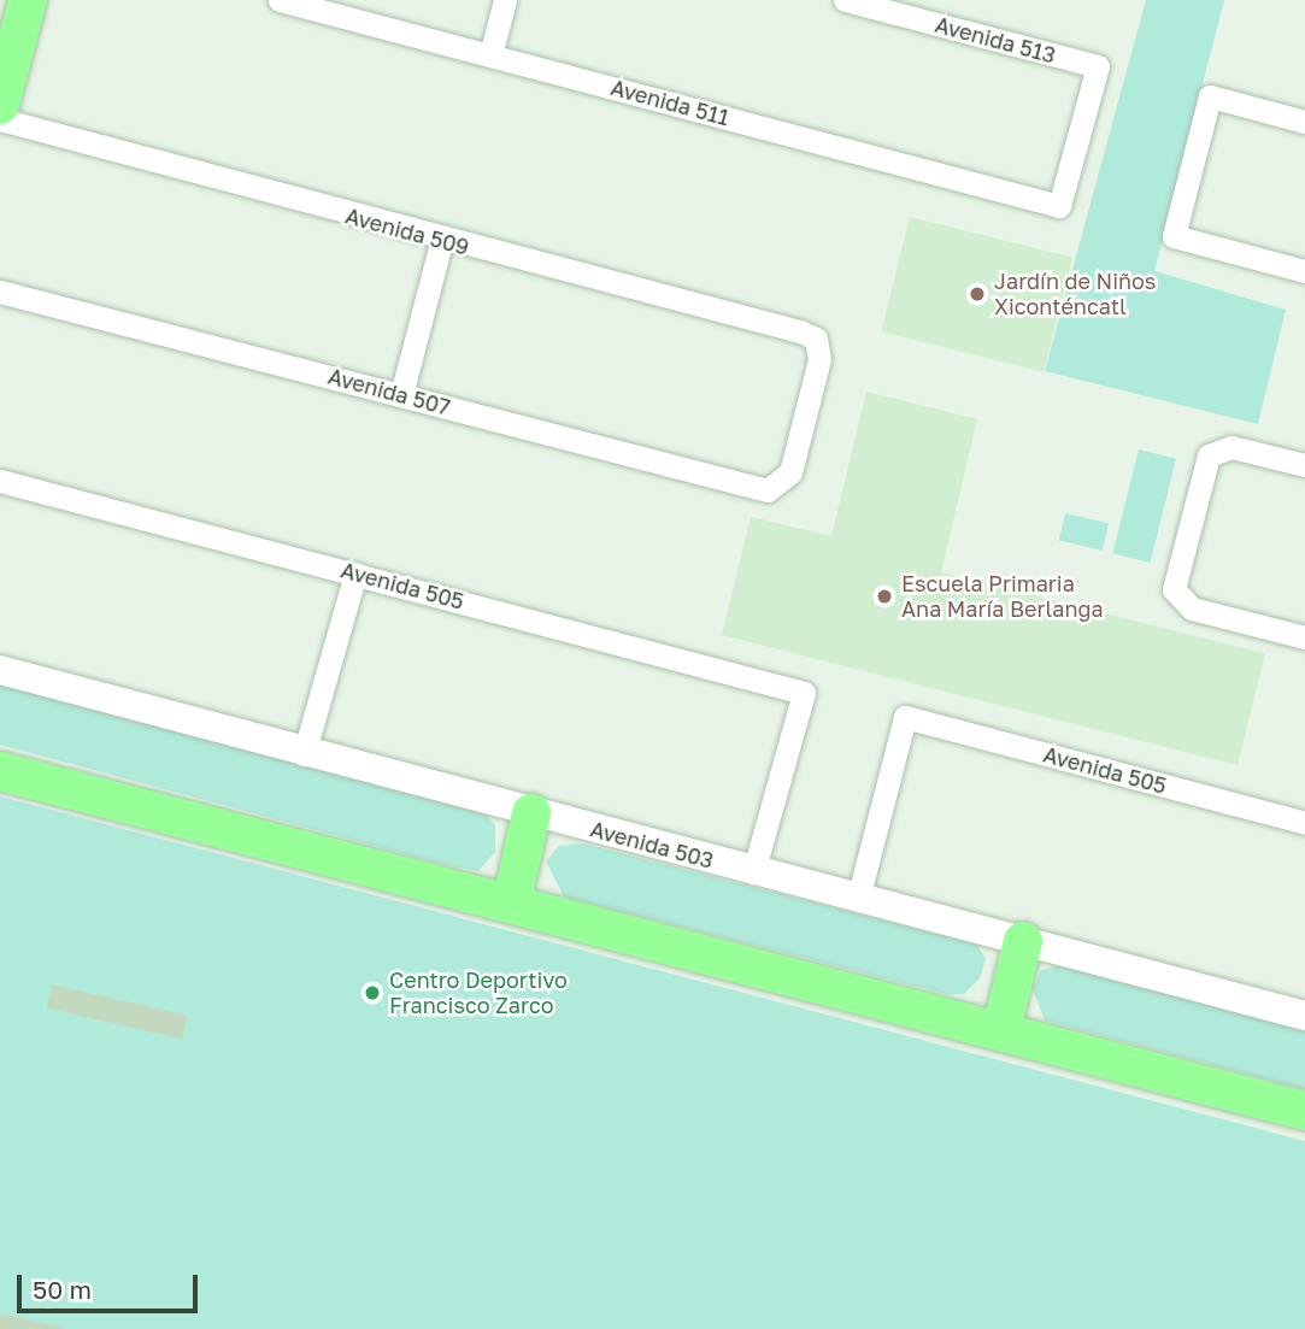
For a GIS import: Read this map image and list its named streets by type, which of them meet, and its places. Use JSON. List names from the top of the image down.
{
  "streets": {
    "street": [
      "Avenida 513",
      "Avenida 511",
      "Avenida 509",
      "Avenida 507",
      "Avenida 505",
      "Avenida 503"
    ]
  },
  "crossings": [
    ["Avenida 513", "Avenida 511"],
    ["Avenida 509", "Avenida 507"],
    ["Avenida 505", "Avenida 503"]
  ],
  "places": ["Jardín de Niños Xiconténcatl", "Escuela Primaria Ana María Berlanga", "Centro Deportivo Francisco Zarco"],
  "scale_bar": "50 m"
}
